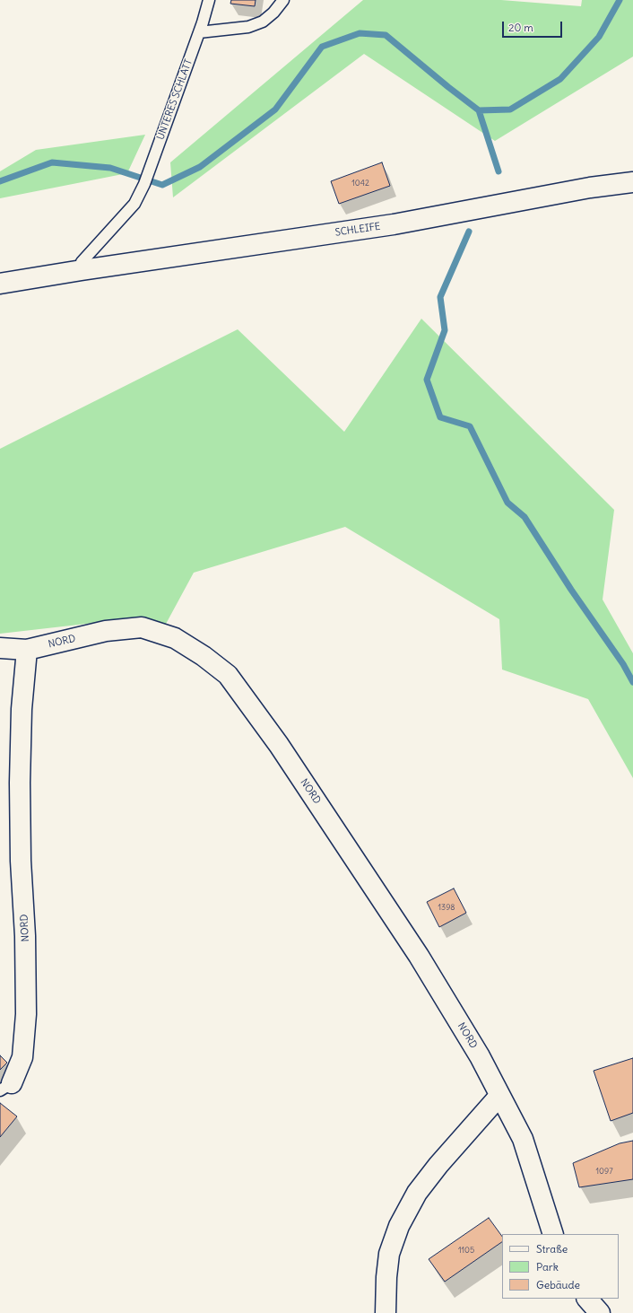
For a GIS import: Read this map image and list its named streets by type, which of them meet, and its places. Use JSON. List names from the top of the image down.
{
  "streets": {
    "street": ["SCHLEIFE", "NORD"],
    "lane": ["UNTERES SCHLATT"]
  },
  "crossings": [
    ["UNTERES SCHLATT", "SCHLEIFE"]
  ],
  "house_numbers": [
    "1042",
    "1398",
    "1097",
    "1105"
  ],
  "legend": ["Straße", "Park", "Gebäude"],
  "scale_bar": "20 m"
}
